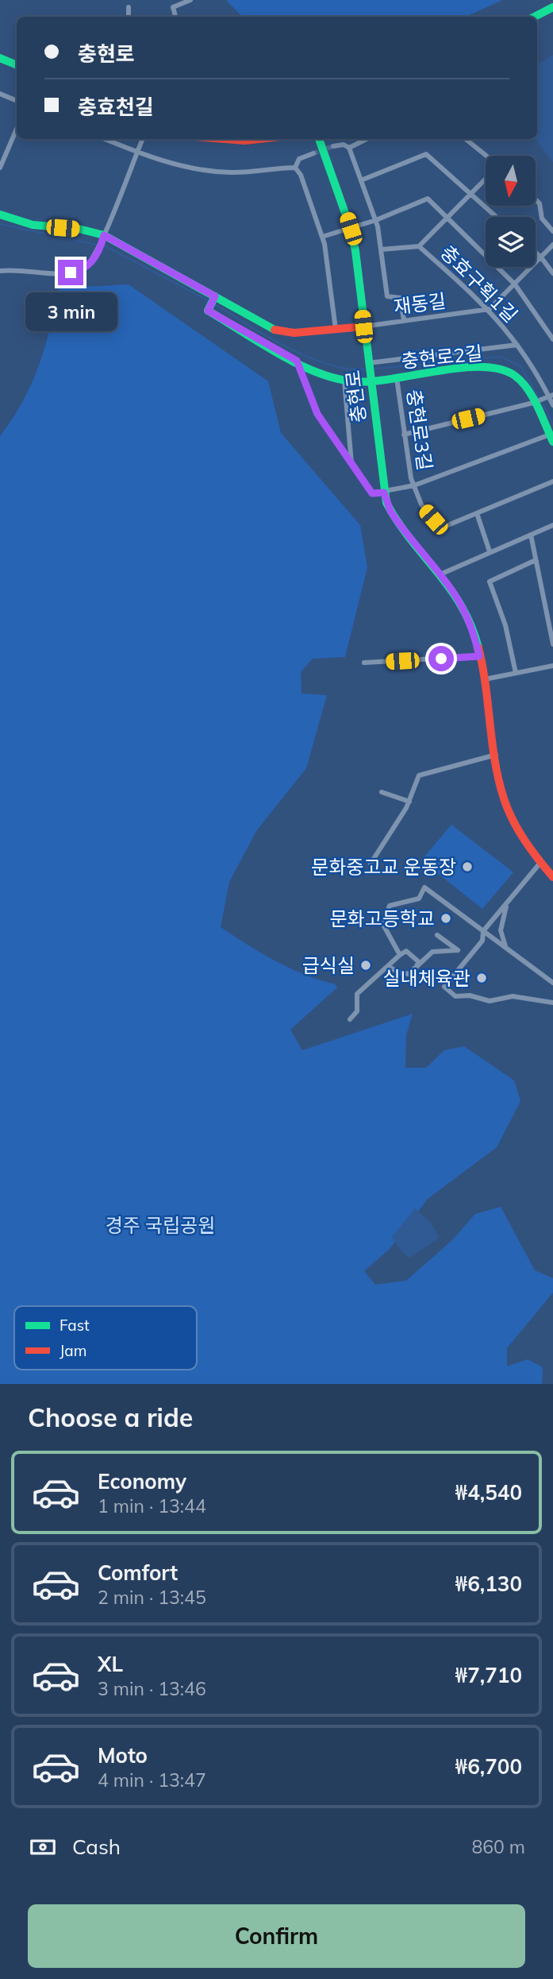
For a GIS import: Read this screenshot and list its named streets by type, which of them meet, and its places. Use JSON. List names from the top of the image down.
{
  "streets": {
    "street": [
      "충효구획1길",
      "재동길",
      "충현로2길",
      "충현로",
      "충현로3길"
    ]
  },
  "crossings": [
    ["충효구획1길", "재동길"],
    ["재동길", "충현로"],
    ["충현로2길", "충현로"],
    ["충현로2길", "충현로3길"],
    ["충현로", "충현로3길"]
  ],
  "parks": ["경주 국립공원"],
  "places": [
    "문화중고교 운동장",
    "문화고등학교",
    "급식실",
    "실내체육관"
  ],
  "legend": ["Fast", "Jam"],
  "north": "bottom",
  "page": {
    "banner": ["충현로", "충효천길"],
    "bubble": "3 min",
    "heading": "Choose a ride",
    "list": [
      {
        "name": "Economy",
        "note": "1 min · 13:44",
        "value": "₩4,540"
      },
      {
        "name": "Comfort",
        "note": "2 min · 13:45",
        "value": "₩6,130"
      },
      {
        "name": "XL",
        "note": "3 min · 13:46",
        "value": "₩7,710"
      },
      {
        "name": "Moto",
        "note": "4 min · 13:47",
        "value": "₩6,700"
      }
    ],
    "pay": ["Cash", "860 m"],
    "buttons": "Confirm"
  }
}
